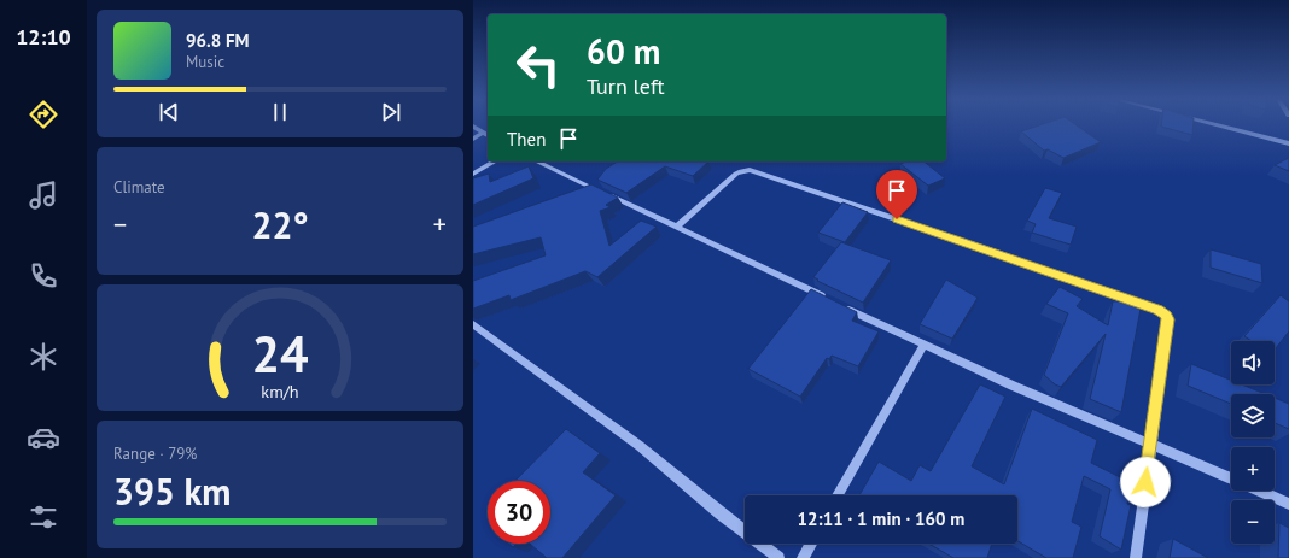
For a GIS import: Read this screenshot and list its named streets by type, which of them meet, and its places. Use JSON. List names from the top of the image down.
{
  "page": {
    "tabs": "12:10",
    "turn": ["60 m", "Turn left"],
    "song": ["96.8 FM", "Music"],
    "then": "Then",
    "tile": [
      "Climate",
      ["Range · 79%", "395 km"]
    ],
    "heat": ["−", "22°", "+"],
    "map_buttons": ["+", "−"],
    "limit": "30",
    "trip": "12:11 · 1 min · 160 m",
    "gauge": ["24", "km/h"]
  }
}
